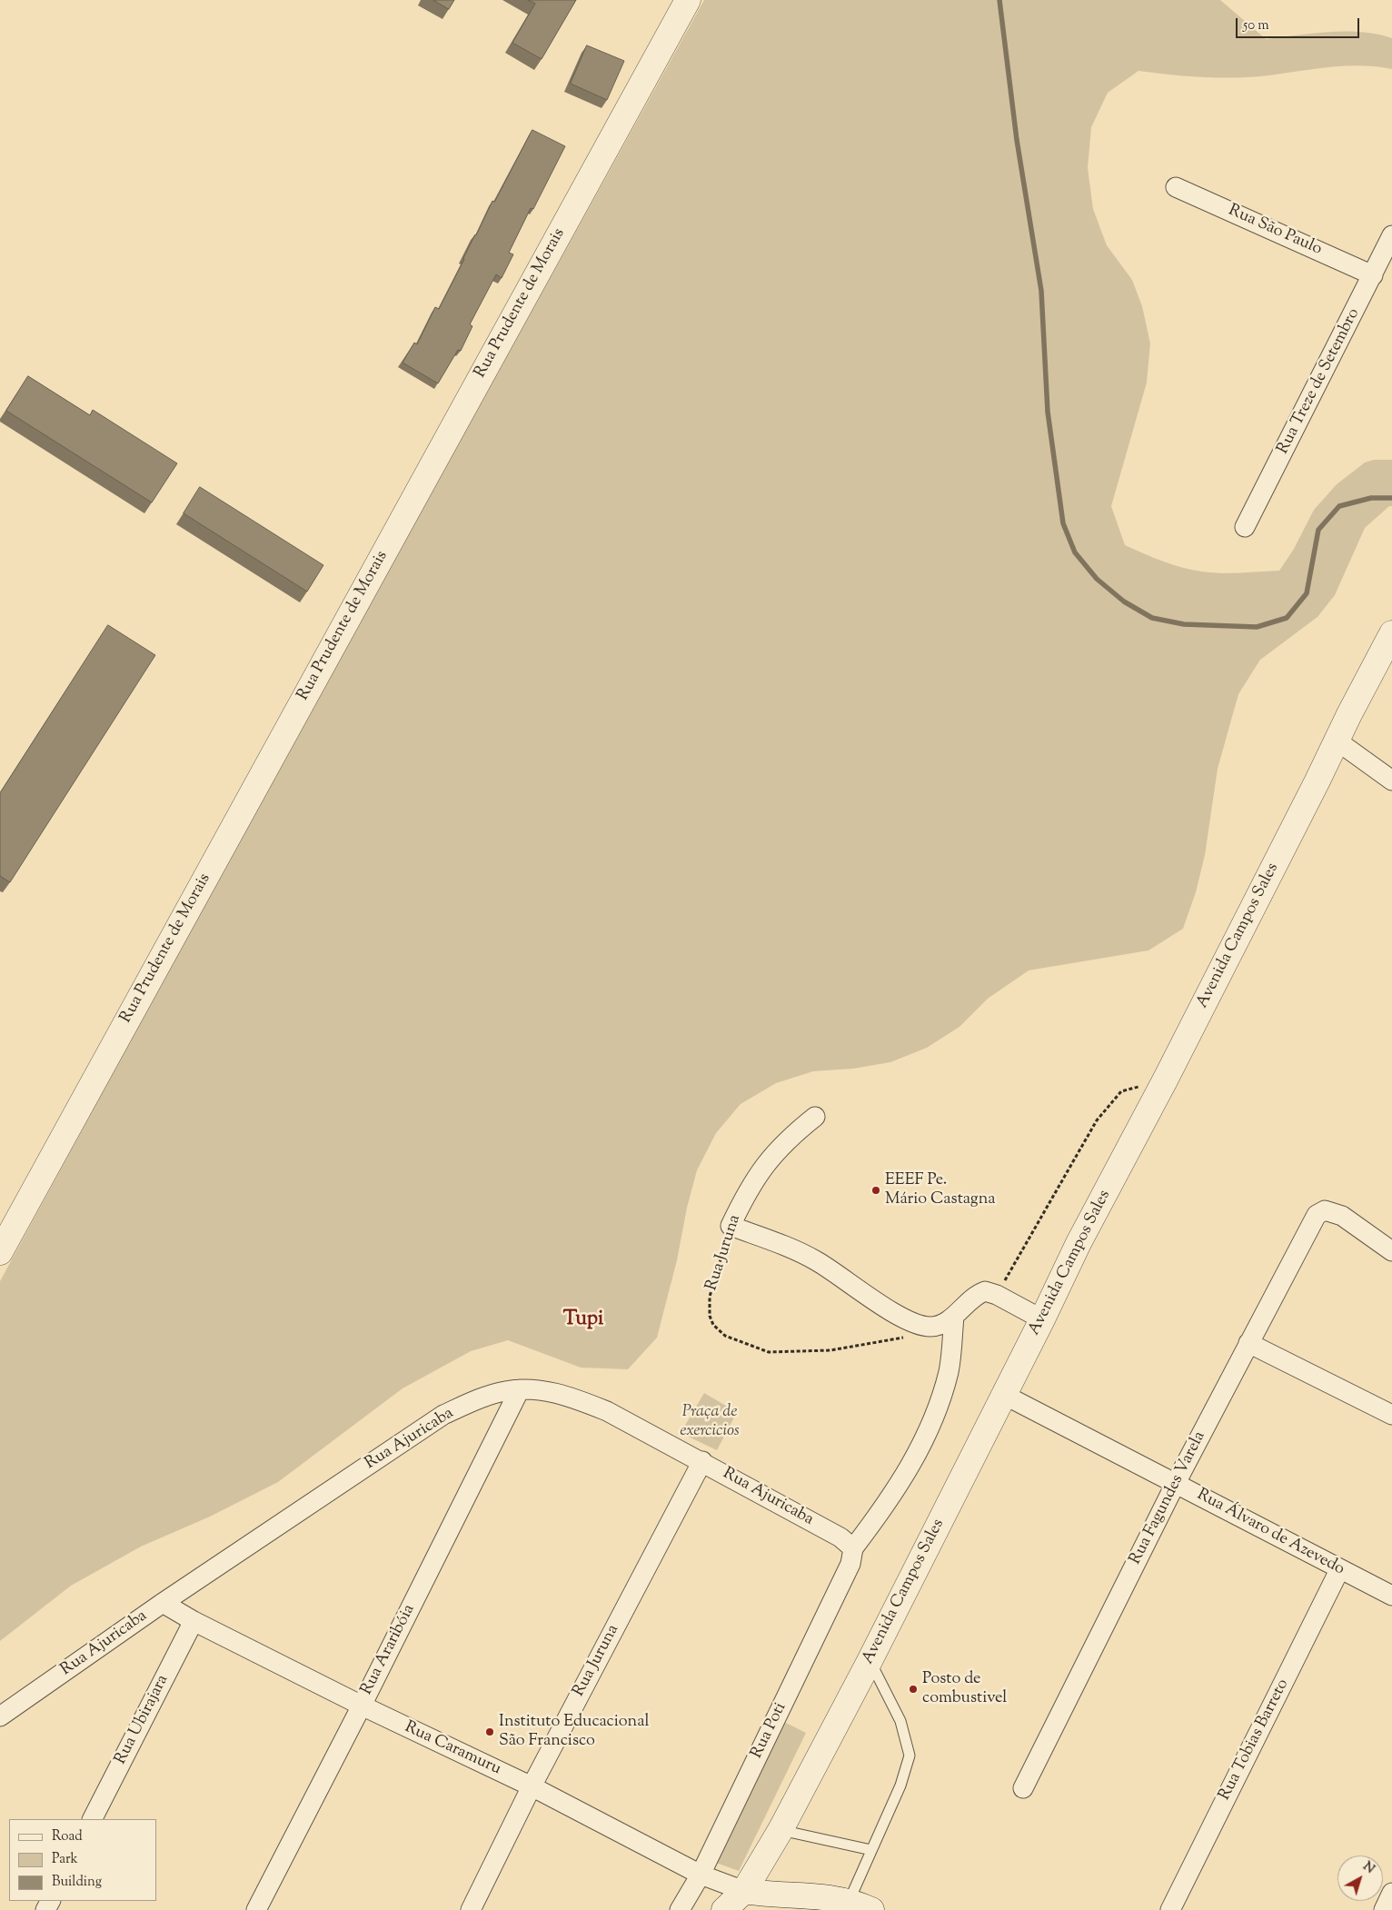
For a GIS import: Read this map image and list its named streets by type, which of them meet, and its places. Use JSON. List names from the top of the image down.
{
  "streets": {
    "street": [
      "Rua São Paulo",
      "Rua Prudente de Morais",
      "Rua Treze de Setembro",
      "Avenida Campos Sales",
      "Rua Juruna",
      "Rua Ajuricaba",
      "Rua Fagundes Varela",
      "Rua Álvaro de Azevedo",
      "Rua Araribóia",
      "Rua Ubirajara",
      "Rua Poti",
      "Rua Tobias Barreto",
      "Rua Caramuru"
    ]
  },
  "crossings": [
    ["Rua São Paulo", "Rua Treze de Setembro"],
    ["Avenida Campos Sales", "Rua Álvaro de Azevedo"],
    ["Avenida Campos Sales", "Rua Caramuru"],
    ["Rua Juruna", "Rua Ajuricaba"],
    ["Rua Juruna", "Rua Caramuru"],
    ["Rua Ajuricaba", "Rua Araribóia"],
    ["Rua Ajuricaba", "Rua Poti"],
    ["Rua Ajuricaba", "Rua Caramuru"],
    ["Rua Fagundes Varela", "Rua Álvaro de Azevedo"],
    ["Rua Álvaro de Azevedo", "Rua Tobias Barreto"],
    ["Rua Araribóia", "Rua Caramuru"],
    ["Rua Ubirajara", "Rua Caramuru"],
    ["Rua Poti", "Rua Caramuru"]
  ],
  "districts": ["Tupi"],
  "parks": ["Praça de exercicios"],
  "places": ["EEEF Pe. Mário Castagna", "Posto de combustivel", "Instituto Educacional São Francisco"],
  "legend": ["Road", "Park", "Building"],
  "scale_bar": "50 m",
  "north": "top right"
}
